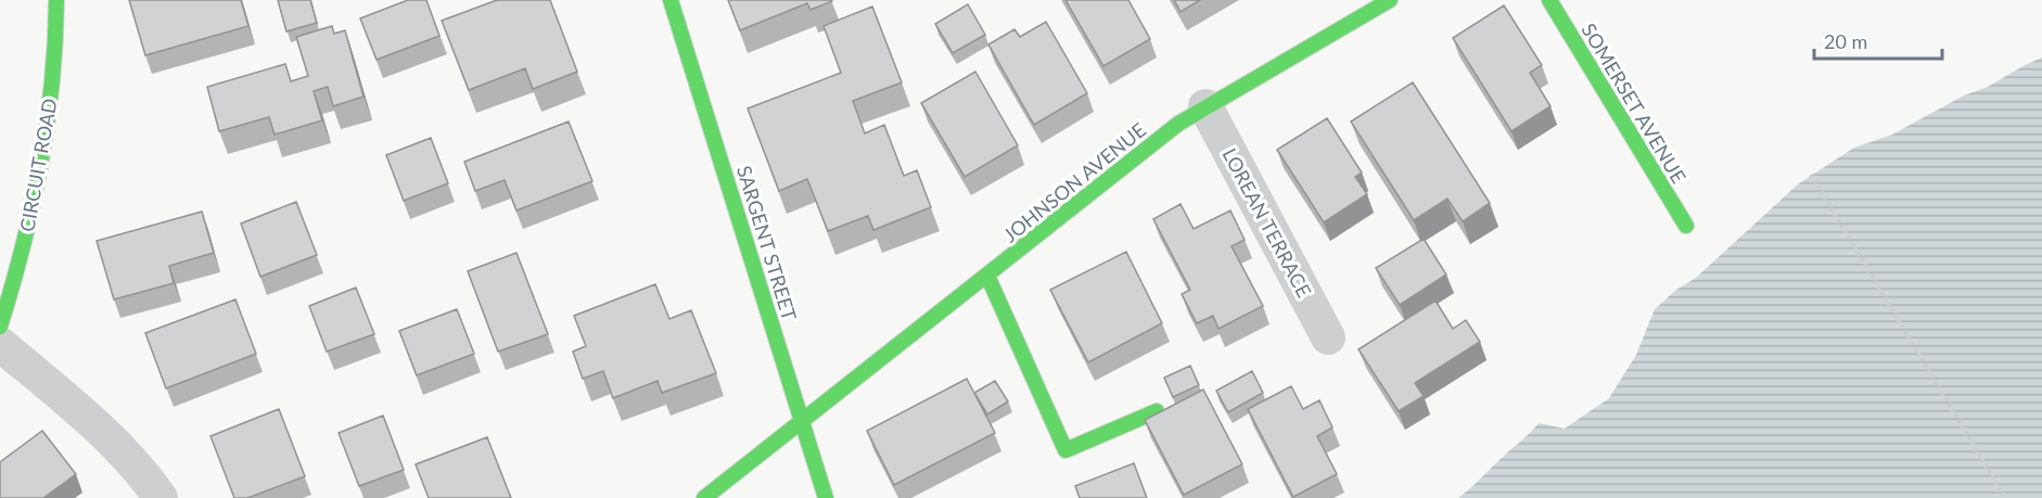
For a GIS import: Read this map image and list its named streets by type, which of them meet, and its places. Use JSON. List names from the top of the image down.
{
  "streets": {
    "street": [
      "SOMERSET AVENUE",
      "CIRCUIT ROAD",
      "JOHNSON AVENUE",
      "LOREAN TERRACE",
      "SARGENT STREET"
    ]
  },
  "crossings": [
    ["JOHNSON AVENUE", "LOREAN TERRACE"],
    ["JOHNSON AVENUE", "SARGENT STREET"]
  ],
  "scale_bar": "20 m"
}
